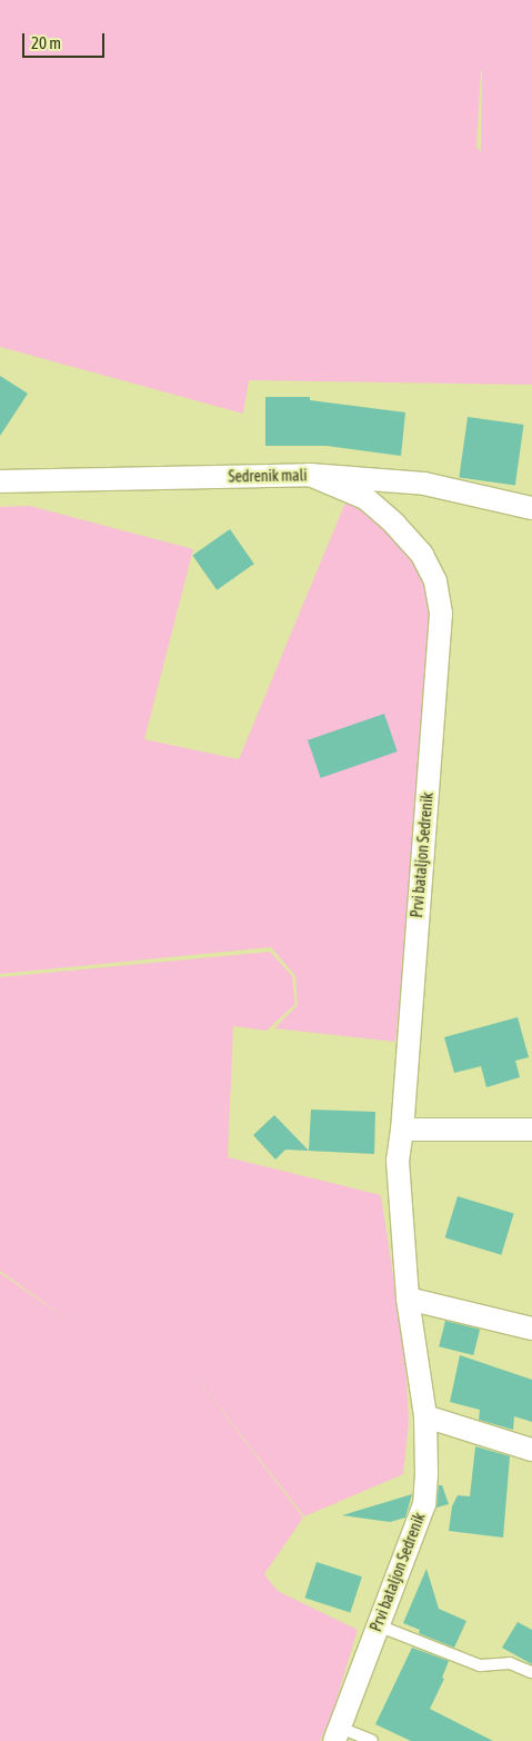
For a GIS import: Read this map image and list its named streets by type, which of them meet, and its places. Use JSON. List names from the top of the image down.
{
  "streets": {
    "street": ["Sedrenik mali", "Prvi bataljon Sedrenik"]
  },
  "crossings": [
    ["Sedrenik mali", "Prvi bataljon Sedrenik"]
  ],
  "scale_bar": "20 m"
}
